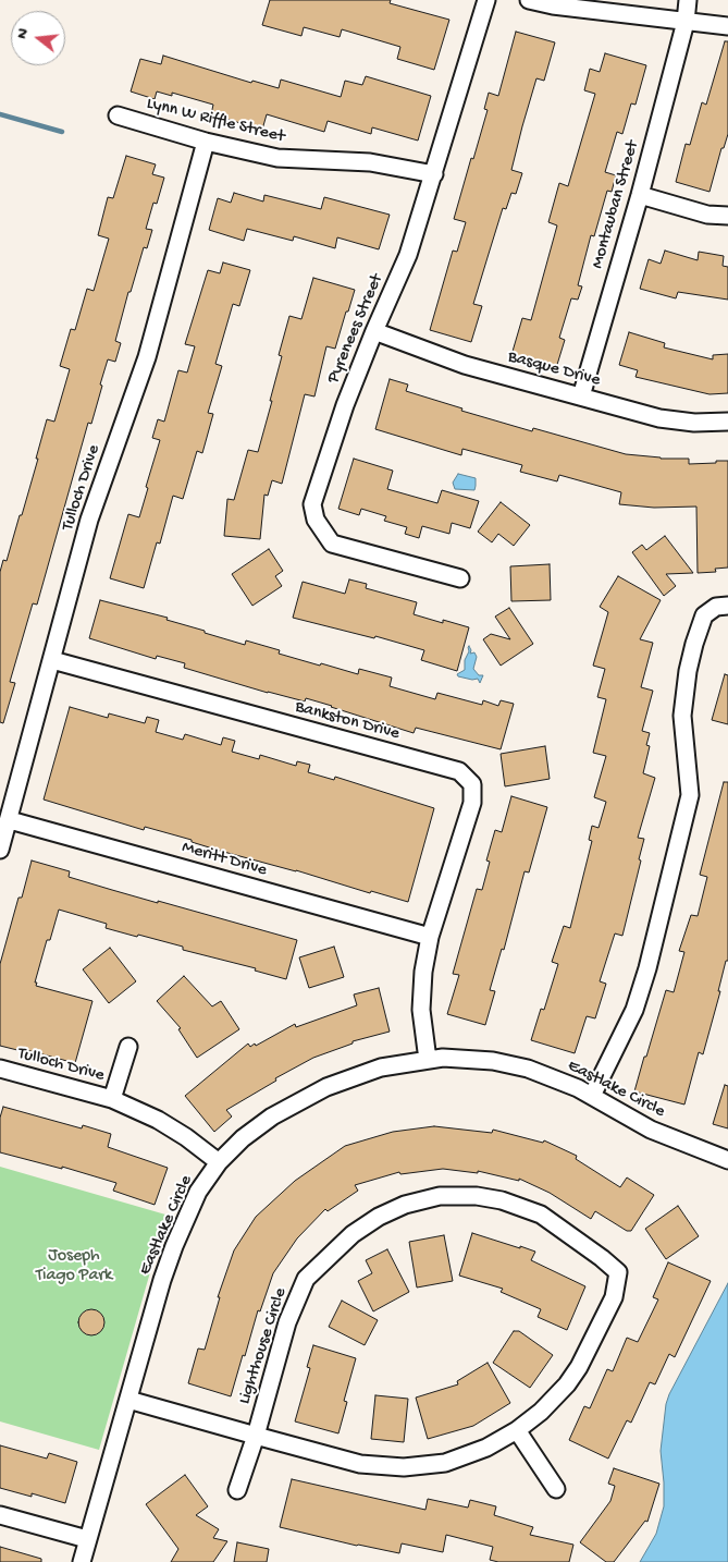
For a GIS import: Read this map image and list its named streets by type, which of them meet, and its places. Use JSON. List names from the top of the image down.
{
  "streets": {
    "street": [
      "Lynn W Riffle Street",
      "Montauban Street",
      "Pyrenees Street",
      "Basque Drive",
      "Tulloch Drive",
      "Bankston Drive",
      "Meritt Drive",
      "Eastlake Circle",
      "Lighthouse Circle"
    ]
  },
  "crossings": [
    ["Lynn W Riffle Street", "Pyrenees Street"],
    ["Lynn W Riffle Street", "Tulloch Drive"],
    ["Montauban Street", "Basque Drive"],
    ["Pyrenees Street", "Basque Drive"],
    ["Tulloch Drive", "Bankston Drive"],
    ["Tulloch Drive", "Meritt Drive"],
    ["Tulloch Drive", "Eastlake Circle"],
    ["Bankston Drive", "Meritt Drive"],
    ["Bankston Drive", "Eastlake Circle"]
  ],
  "parks": ["Joseph Tiago Park"],
  "north": "left"
}
